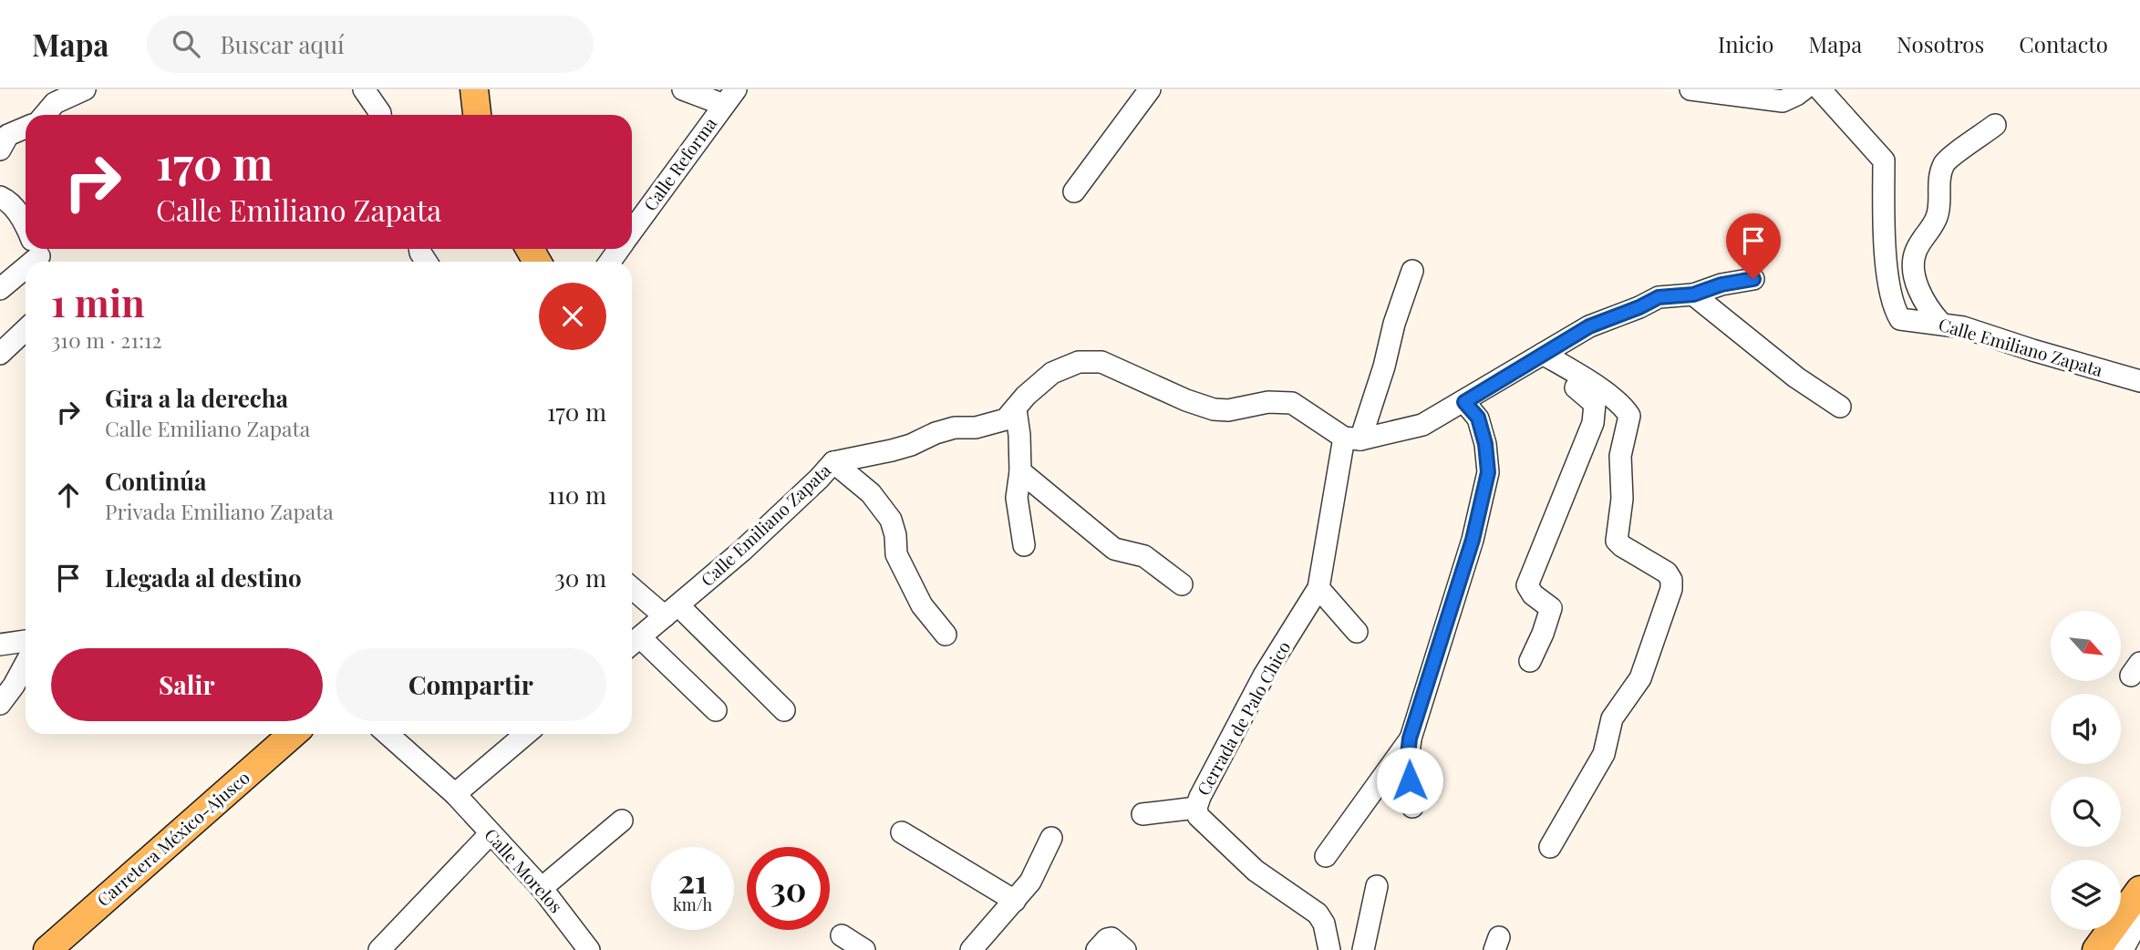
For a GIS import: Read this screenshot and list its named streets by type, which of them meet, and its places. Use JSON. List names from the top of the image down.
{
  "streets": {
    "main road": ["Carretera México-Ajusco"],
    "street": [
      "Calle Reforma",
      "Calle Emiliano Zapata",
      "Cerrada de Palo Chico",
      "Calle Morelos"
    ]
  },
  "crossings": [
    ["Calle Emiliano Zapata", "Cerrada de Palo Chico"]
  ],
  "north": "bottom right",
  "page": {
    "header": "Mapa",
    "search": "Buscar aquí",
    "nav": [
      "Inicio",
      "Mapa",
      "Nosotros",
      "Contacto"
    ],
    "turn": ["170 m", "Calle Emiliano Zapata"],
    "heading": ["1 min", "310 m · 21:12"],
    "list": [
      {
        "name": "Gira a la derecha",
        "note": "Calle Emiliano Zapata",
        "value": "170 m"
      },
      {
        "name": "Continúa",
        "note": "Privada Emiliano Zapata",
        "value": "110 m"
      },
      {
        "name": "Llegada al destino",
        "value": "30 m"
      }
    ],
    "buttons": ["Salir", "Compartir"],
    "speed": "21 km/h",
    "limit": "30"
  }
}
